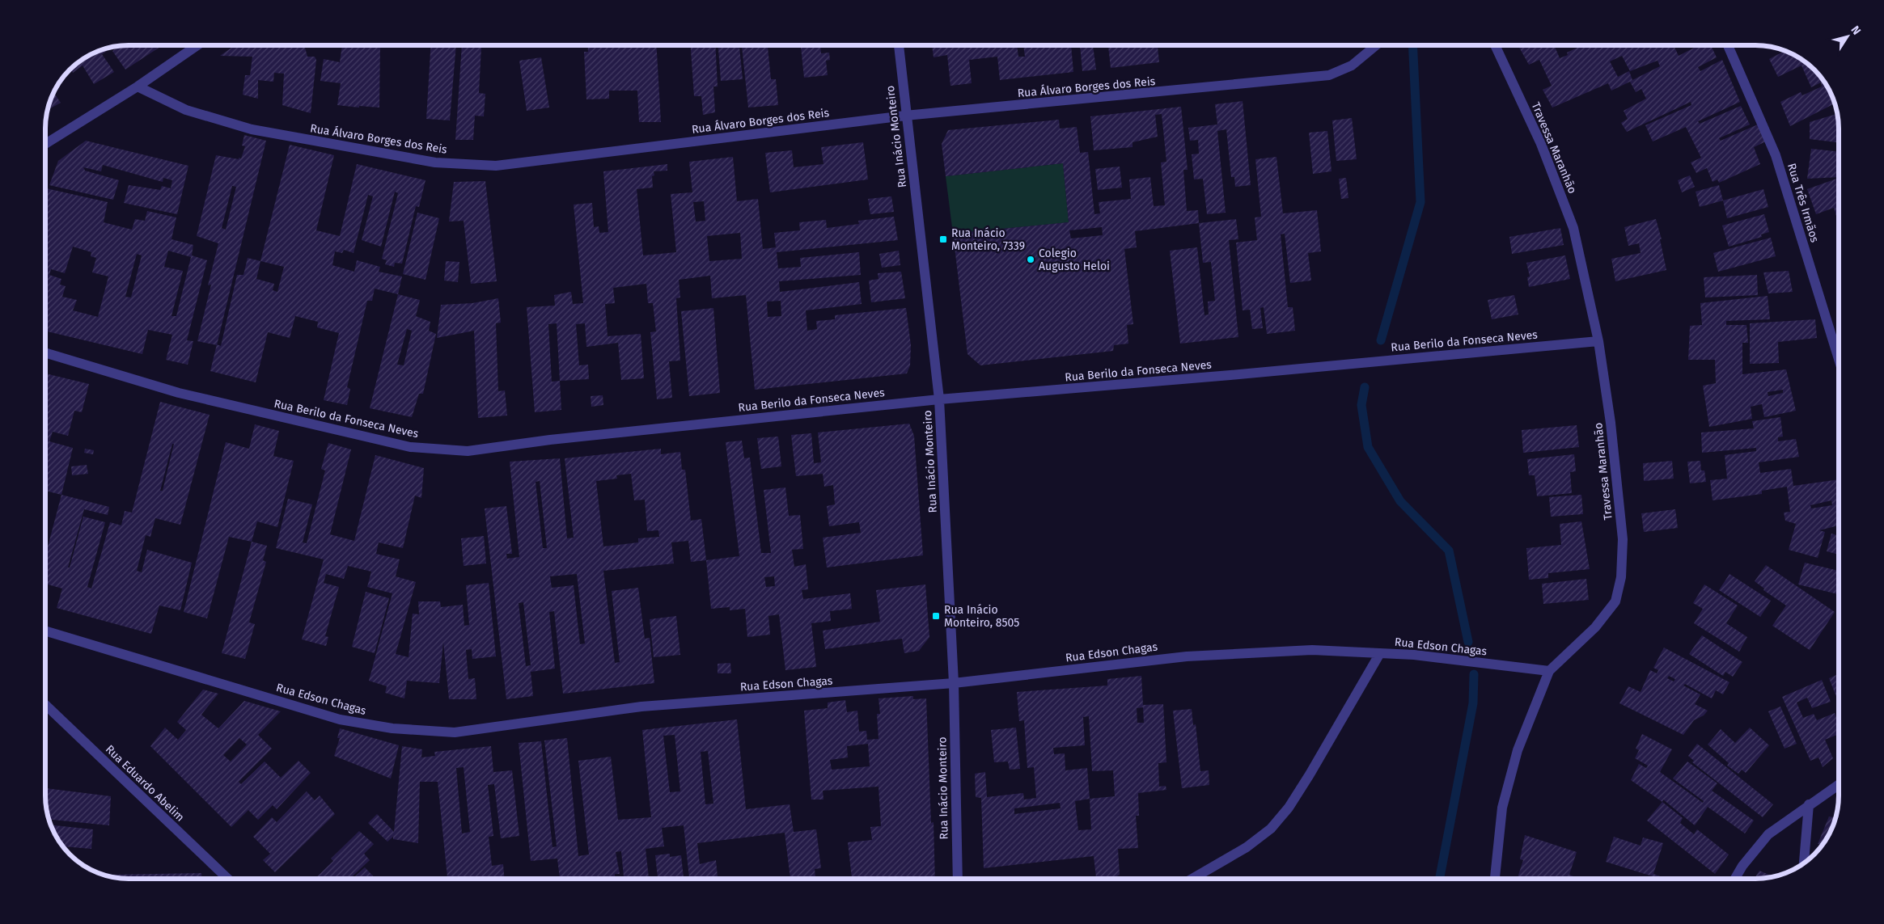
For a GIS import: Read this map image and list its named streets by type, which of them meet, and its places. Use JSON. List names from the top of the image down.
{
  "streets": {
    "street": [
      "Rua Álvaro Borges dos Reis",
      "Rua Inácio Monteiro",
      "Travessa Maranhão",
      "Rua Três Irmãos",
      "Rua Berilo da Fonseca Neves",
      "Rua Edson Chagas",
      "Rua Eduardo Abelim"
    ]
  },
  "crossings": [
    ["Rua Álvaro Borges dos Reis", "Rua Inácio Monteiro"],
    ["Rua Inácio Monteiro", "Rua Berilo da Fonseca Neves"],
    ["Rua Inácio Monteiro", "Rua Edson Chagas"],
    ["Travessa Maranhão", "Rua Berilo da Fonseca Neves"],
    ["Travessa Maranhão", "Rua Edson Chagas"]
  ],
  "places": {
    "transit": ["Rua Inácio Monteiro, 7339", "Rua Inácio Monteiro, 8505"],
    "other": ["Colegio Augusto Heloi"]
  },
  "north": "top right"
}
